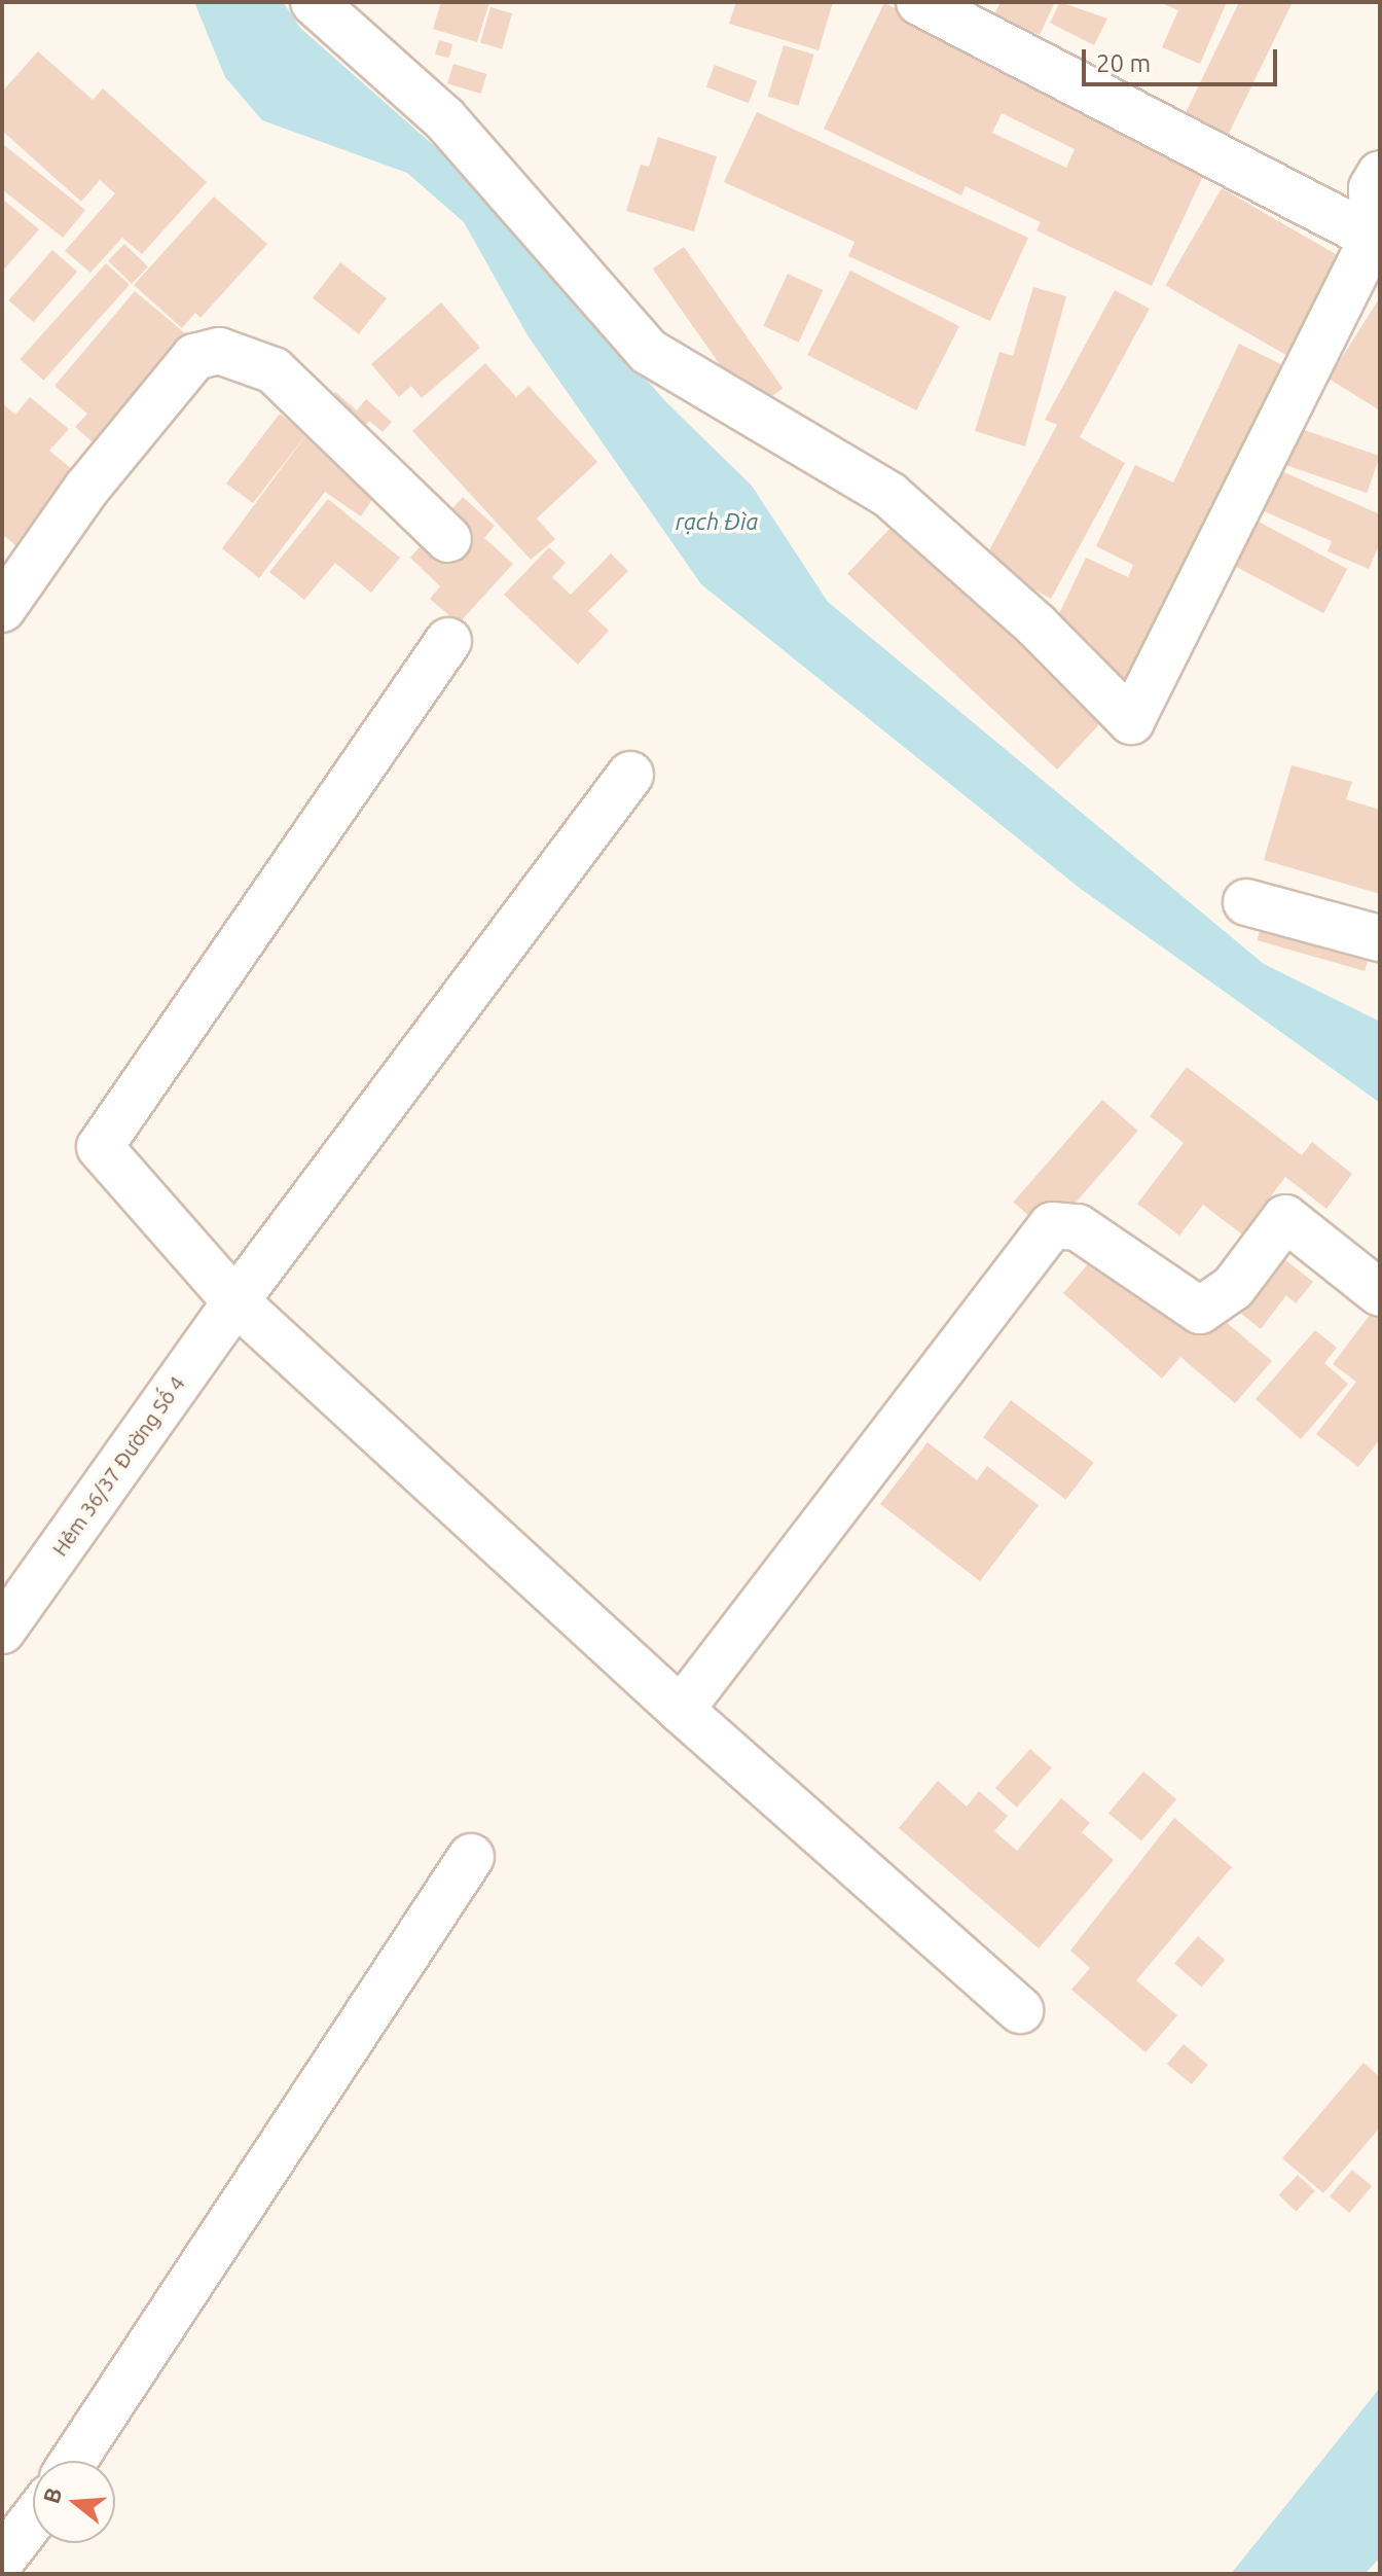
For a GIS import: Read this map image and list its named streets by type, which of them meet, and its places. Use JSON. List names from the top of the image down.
{
  "streets": {
    "street": ["Hẻm 36/37 Đường Số 4"]
  },
  "water": ["rạch Đìa"],
  "scale_bar": "20 m",
  "north": "left"
}
